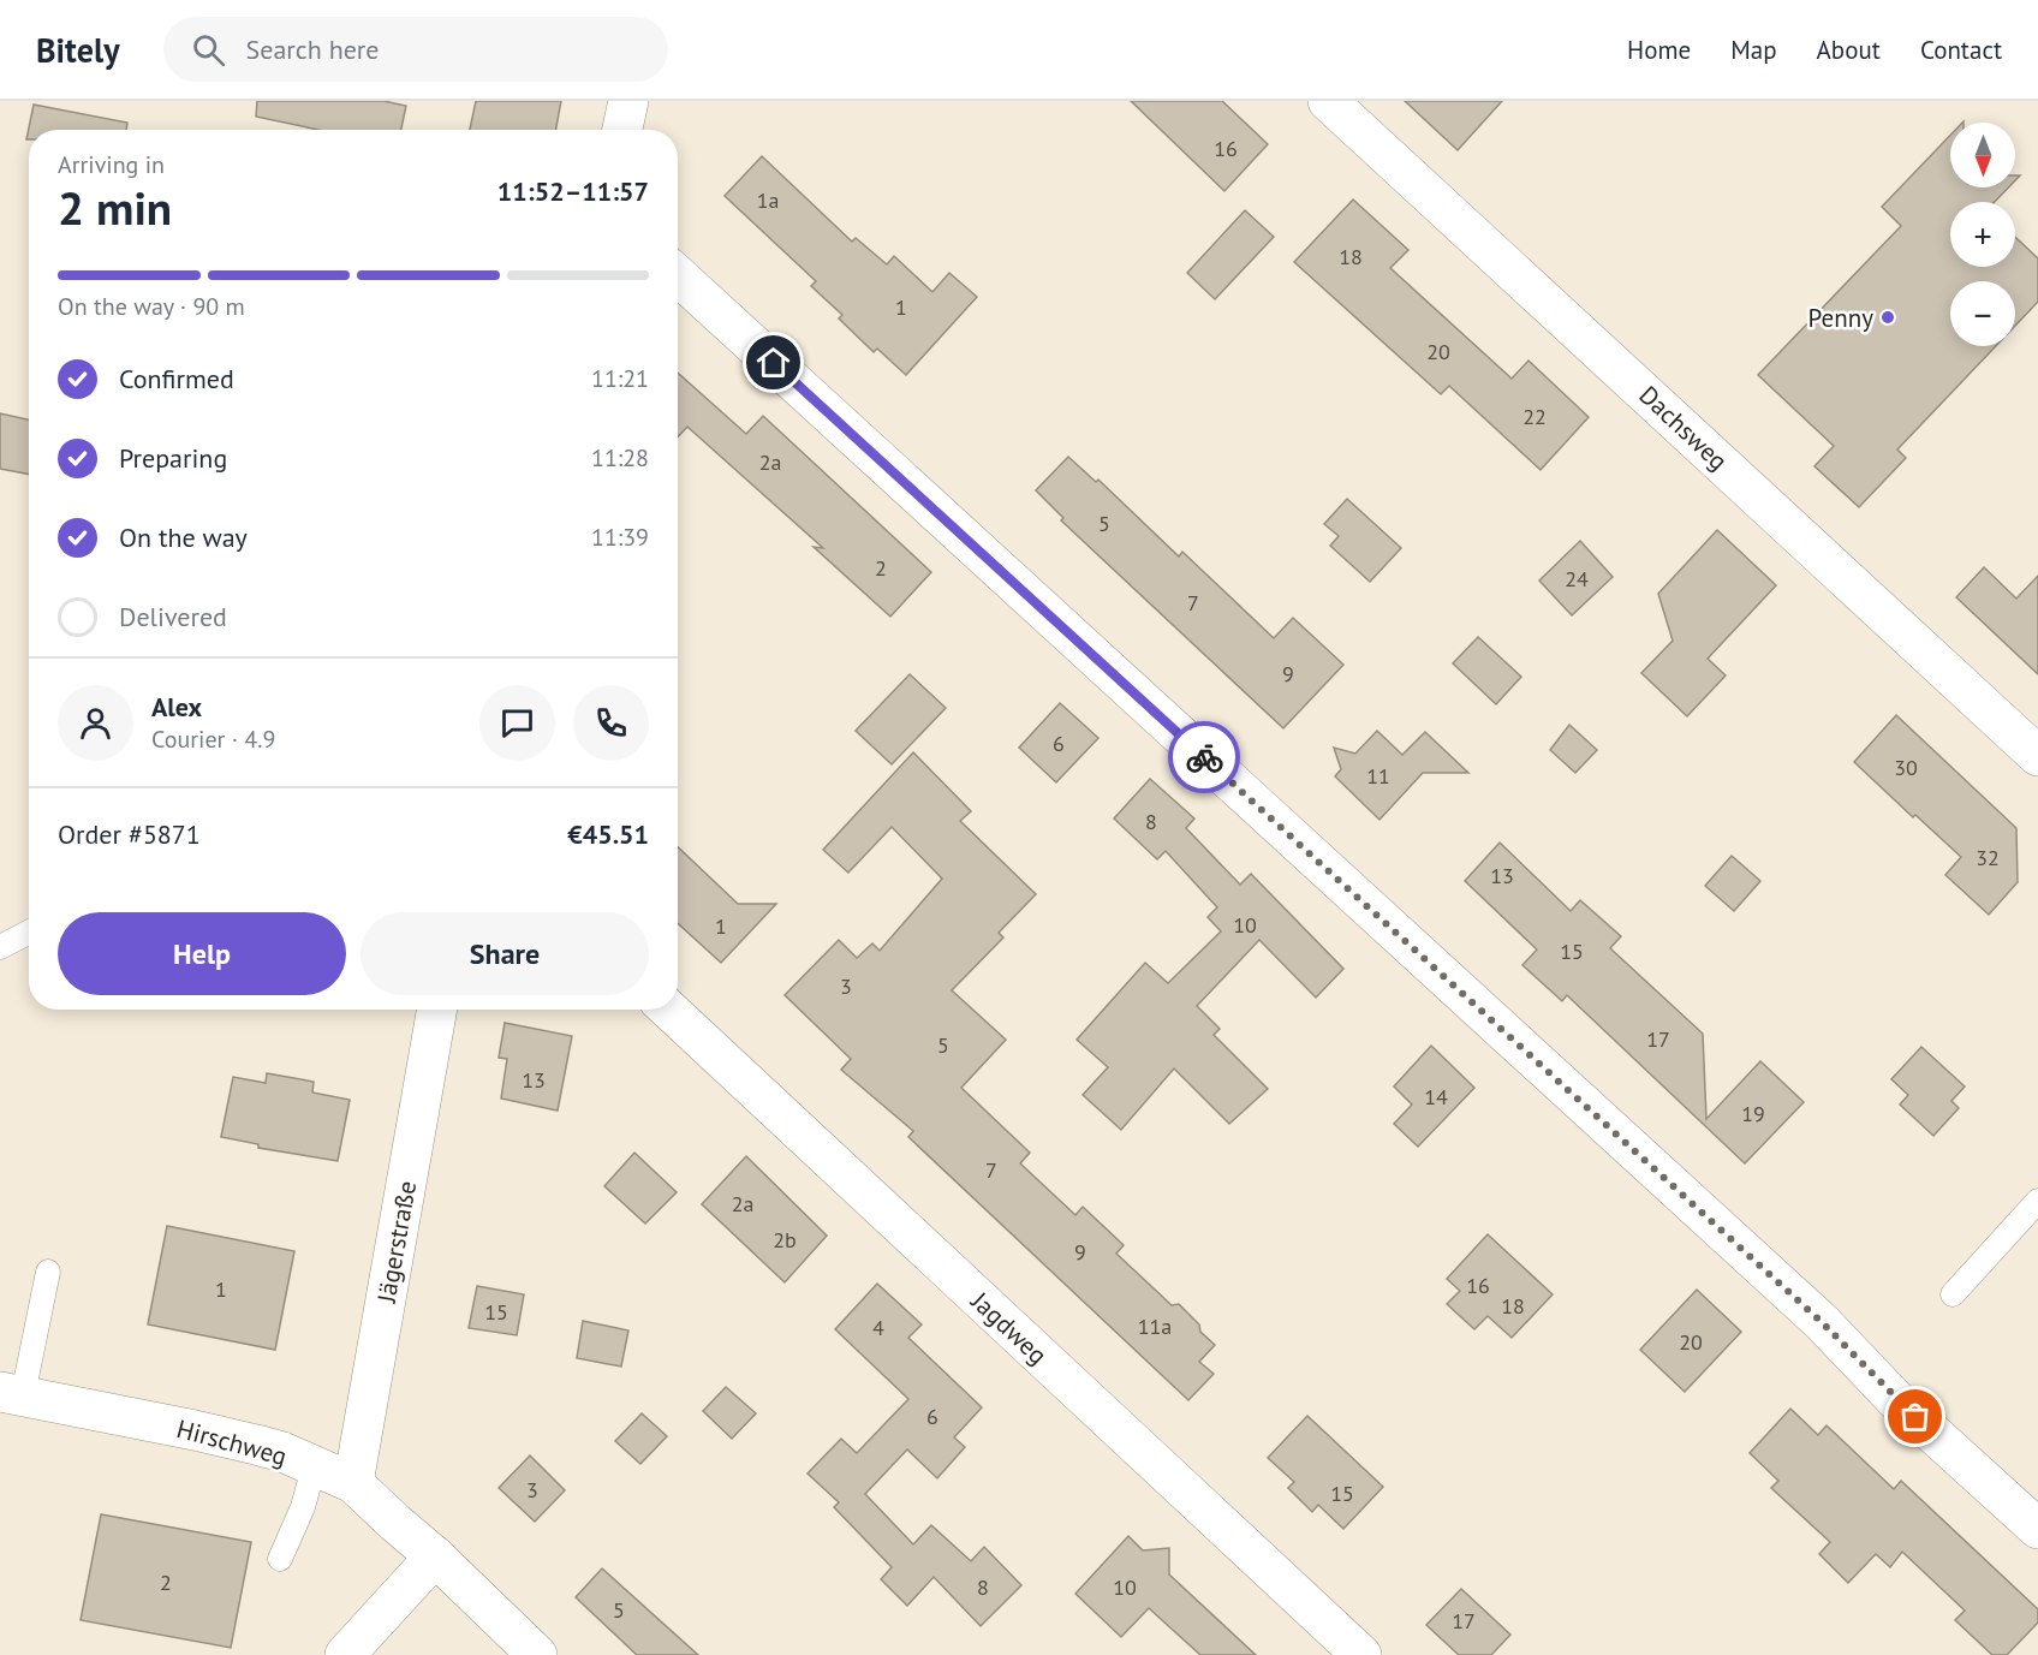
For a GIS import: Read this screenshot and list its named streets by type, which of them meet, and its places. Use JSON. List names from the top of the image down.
{
  "streets": {
    "street": [
      "Dachsweg",
      "Jägerstraße",
      "Jagdweg",
      "Hirschweg"
    ]
  },
  "crossings": [
    ["Jägerstraße", "Hirschweg"]
  ],
  "places": ["Penny"],
  "house_numbers": [
    "16",
    "1a",
    "18",
    "1",
    "20",
    "22",
    "2a",
    "5",
    "2",
    "24",
    "7",
    "9",
    "6",
    "30",
    "11",
    "8",
    "32",
    "13",
    "10",
    "1",
    "15",
    "3",
    "17",
    "5",
    "13",
    "14",
    "19",
    "7",
    "2a",
    "2b",
    "9",
    "16",
    "1",
    "18",
    "15",
    "11a",
    "4",
    "20",
    "6",
    "3",
    "15",
    "2",
    "8",
    "10",
    "5",
    "17"
  ],
  "north": "bottom",
  "page": {
    "header": "Bitely",
    "search": "Search here",
    "nav": [
      "Home",
      "Map",
      "About",
      "Contact"
    ],
    "map_buttons": ["+", "−"],
    "heading": ["2 min", "Arriving in", "11:52–11:57"],
    "panel": [
      "Alex",
      "Courier · 4.9",
      "Order #5871",
      "€45.51"
    ],
    "bar": "On the way · 90 m",
    "list": [
      ["Confirmed", "11:21"],
      ["Preparing", "11:28"],
      ["On the way", "11:39"],
      "Delivered"
    ],
    "buttons": ["Help", "Share"]
  }
}
